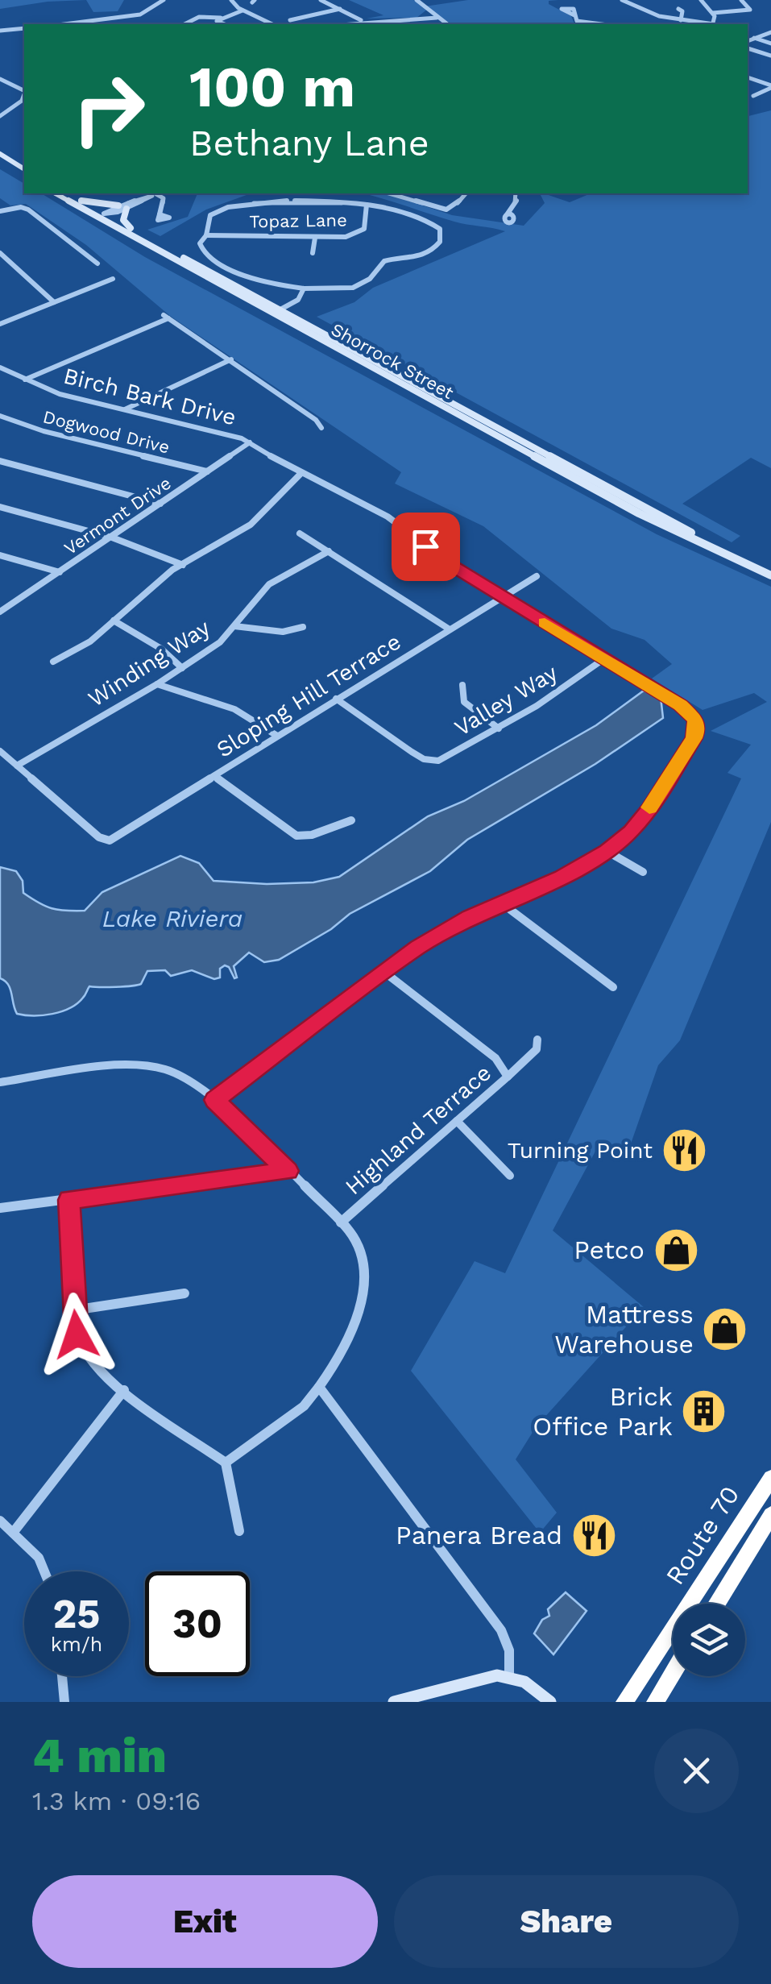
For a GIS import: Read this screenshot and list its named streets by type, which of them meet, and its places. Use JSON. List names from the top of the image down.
{
  "streets": {
    "highway": ["Route 70"],
    "main road": ["Shorrock Street"],
    "street": [
      "Topaz Lane",
      "Birch Bark Drive",
      "Dogwood Drive",
      "Vermont Drive",
      "Winding Way",
      "Sloping Hill Terrace",
      "Valley Way",
      "Highland Terrace"
    ]
  },
  "crossings": [
    ["Birch Bark Drive", "Vermont Drive"],
    ["Birch Bark Drive", "Sloping Hill Terrace"],
    ["Birch Bark Drive", "Valley Way"],
    ["Birch Bark Drive", "Highland Terrace"],
    ["Dogwood Drive", "Vermont Drive"],
    ["Sloping Hill Terrace", "Valley Way"]
  ],
  "water": ["Lake Riviera"],
  "places": {
    "restaurant": ["Turning Point", "Panera Bread"],
    "shop": ["Petco", "Mattress Warehouse"],
    "building": ["Brick Office Park"]
  },
  "page": {
    "turn": ["100 m", "Bethany Lane"],
    "speed": "25 km/h",
    "limit": "30",
    "heading": ["4 min", "1.3 km · 09:16"],
    "buttons": ["Exit", "Share"]
  }
}
